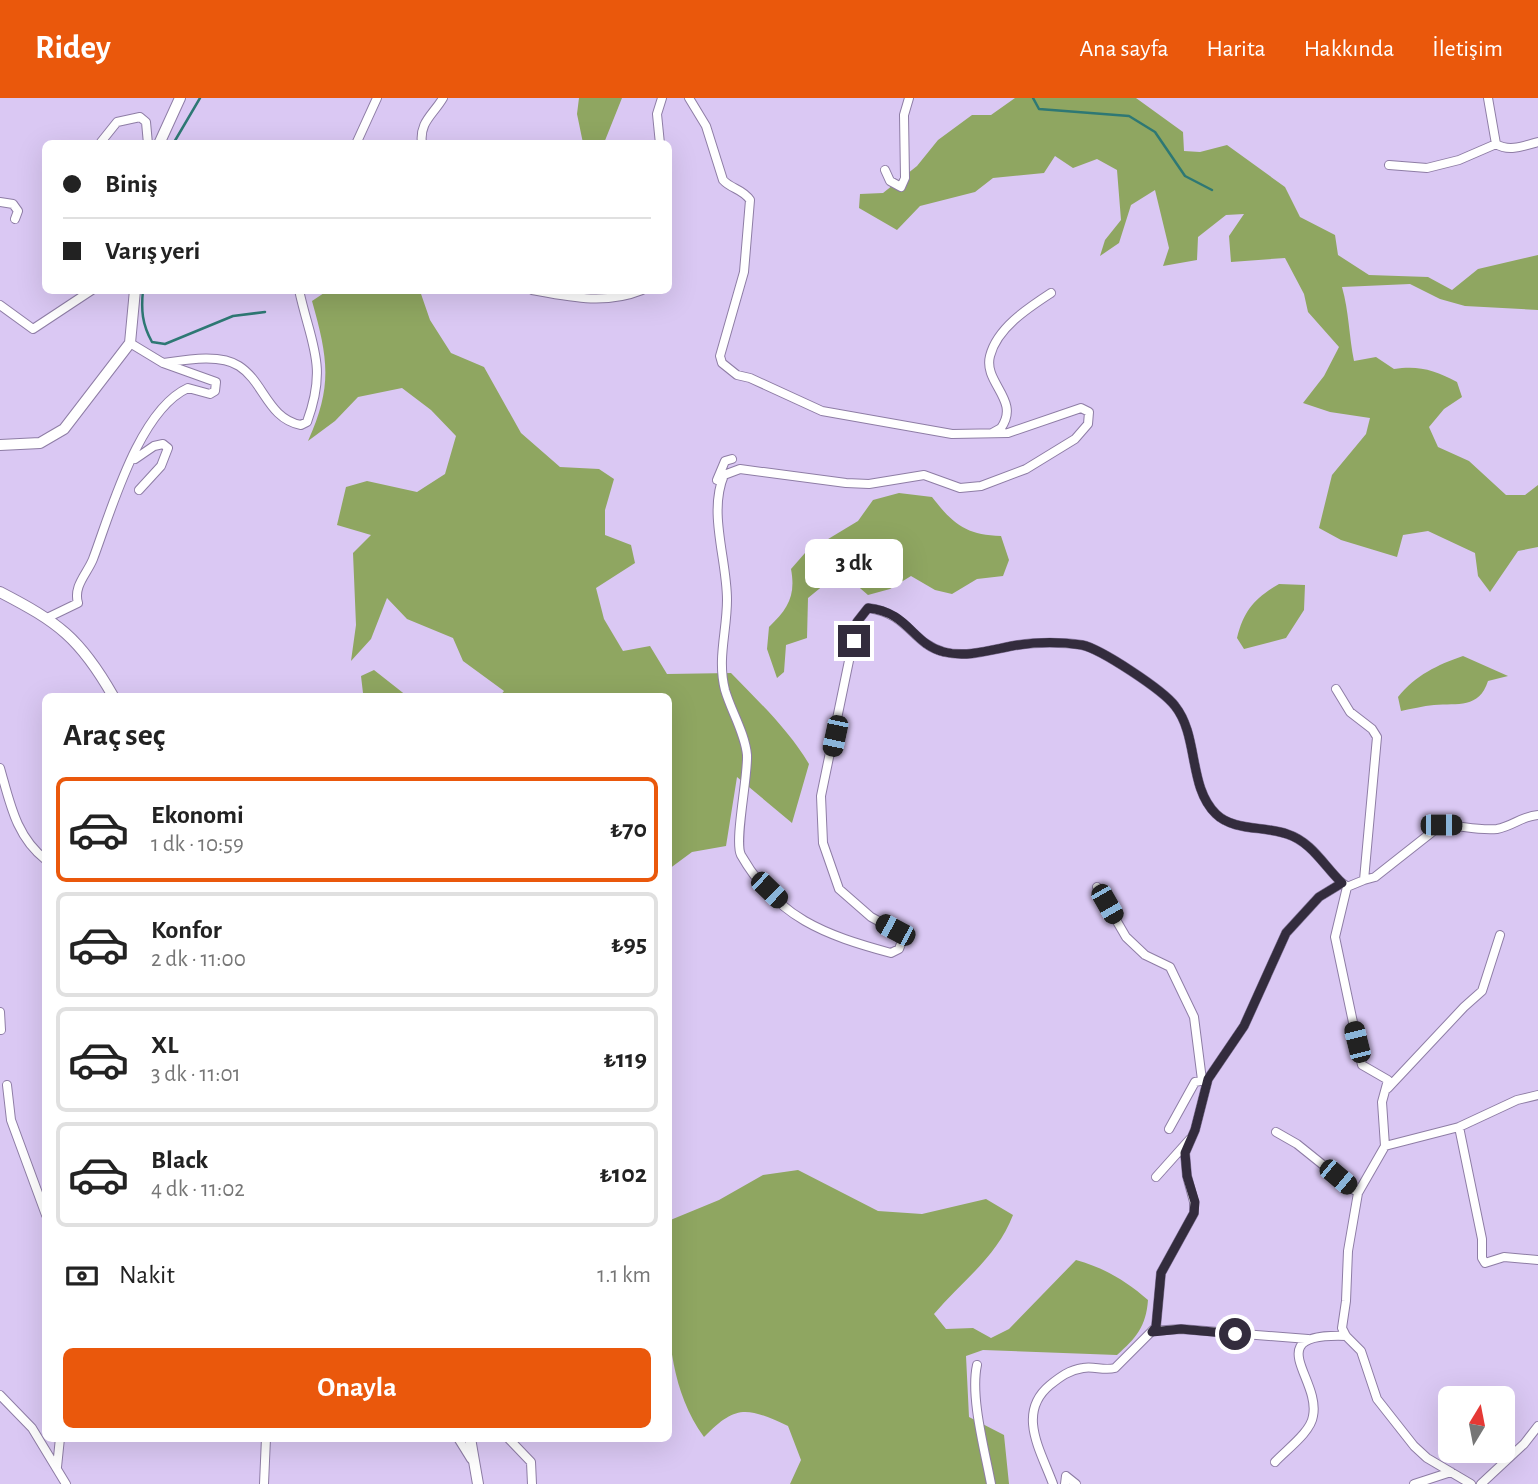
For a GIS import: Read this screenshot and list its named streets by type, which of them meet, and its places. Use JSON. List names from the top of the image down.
{
  "north": "top",
  "page": {
    "header": "Ridey",
    "nav": [
      "Ana sayfa",
      "Harita",
      "Hakkında",
      "İletişim"
    ],
    "banner": ["Biniş", "Varış yeri"],
    "bubble": "3 dk",
    "heading": "Araç seç",
    "list": [
      {
        "name": "Ekonomi",
        "note": "1 dk · 10:59",
        "value": "₺70"
      },
      {
        "name": "Konfor",
        "note": "2 dk · 11:00",
        "value": "₺95"
      },
      {
        "name": "XL",
        "note": "3 dk · 11:01",
        "value": "₺119"
      },
      {
        "name": "Black",
        "note": "4 dk · 11:02",
        "value": "₺102"
      }
    ],
    "pay": ["Nakit", "1.1 km"],
    "buttons": "Onayla"
  }
}
